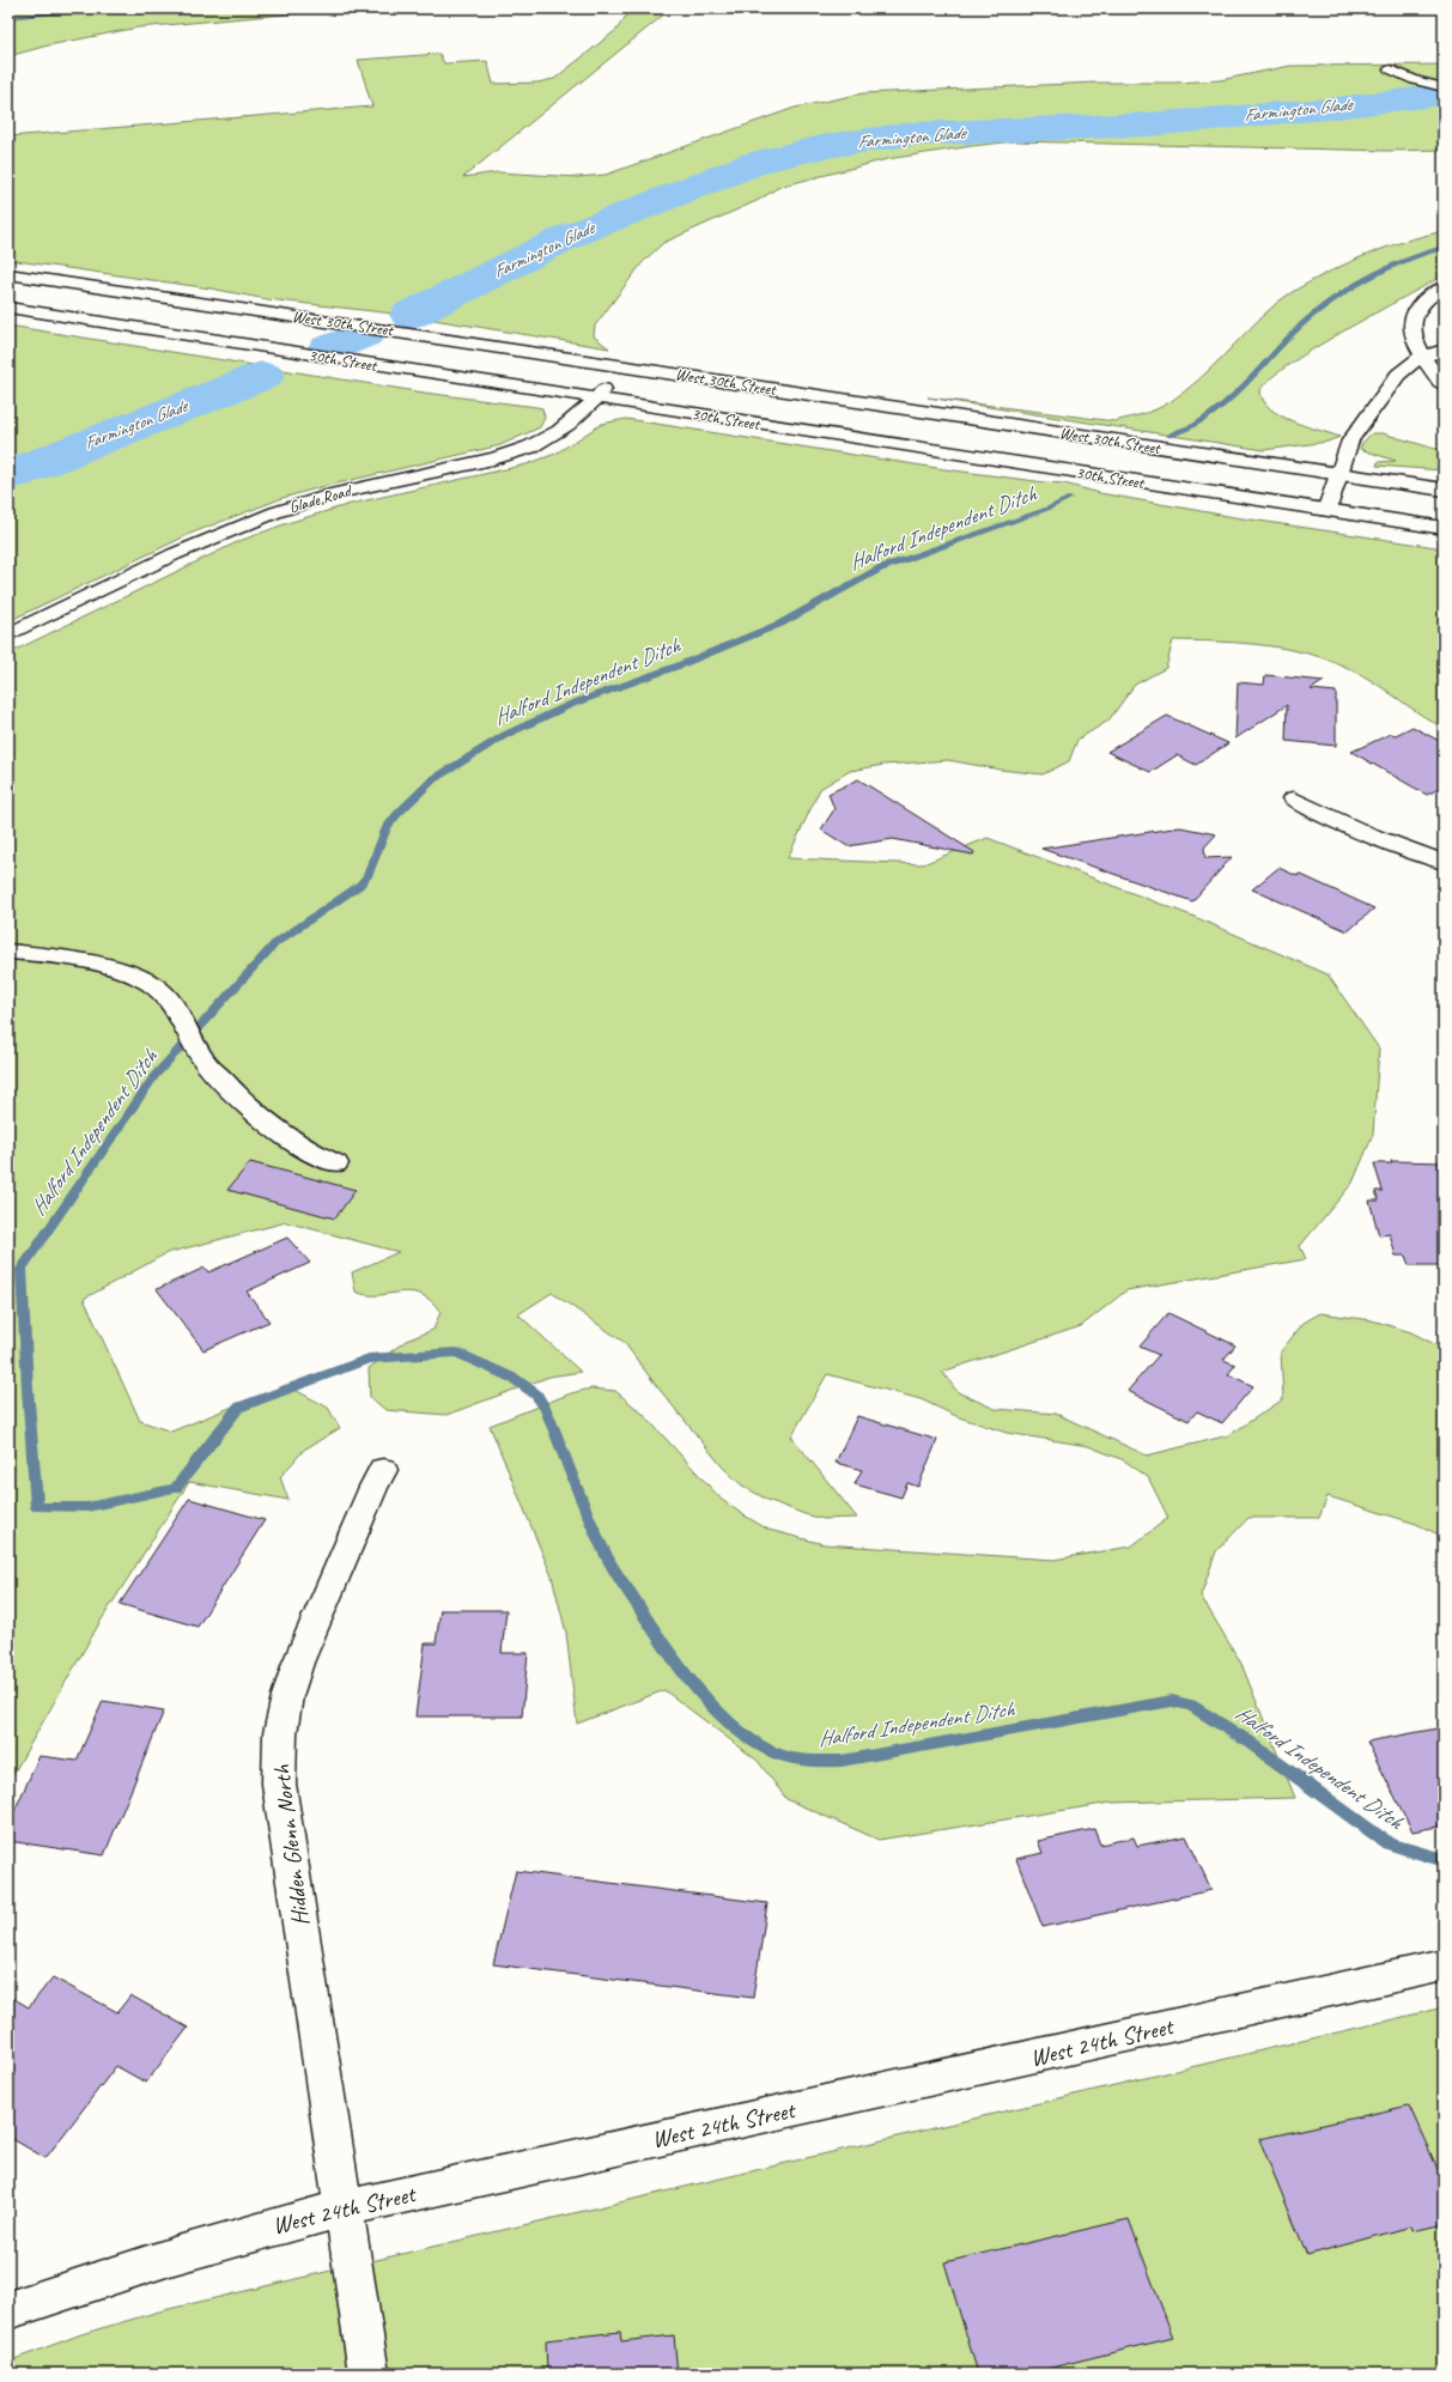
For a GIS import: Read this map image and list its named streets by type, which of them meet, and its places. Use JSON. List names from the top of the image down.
{
  "streets": {
    "street": [
      "West 30th Street",
      "30th Street",
      "Glade Road",
      "Hidden Glenn North",
      "West 24th Street"
    ]
  },
  "crossings": [
    ["West 30th Street", "Glade Road"],
    ["30th Street", "Glade Road"],
    ["Hidden Glenn North", "West 24th Street"]
  ],
  "water": ["Farmington Glade", "Halford Independent Ditch"]
}
